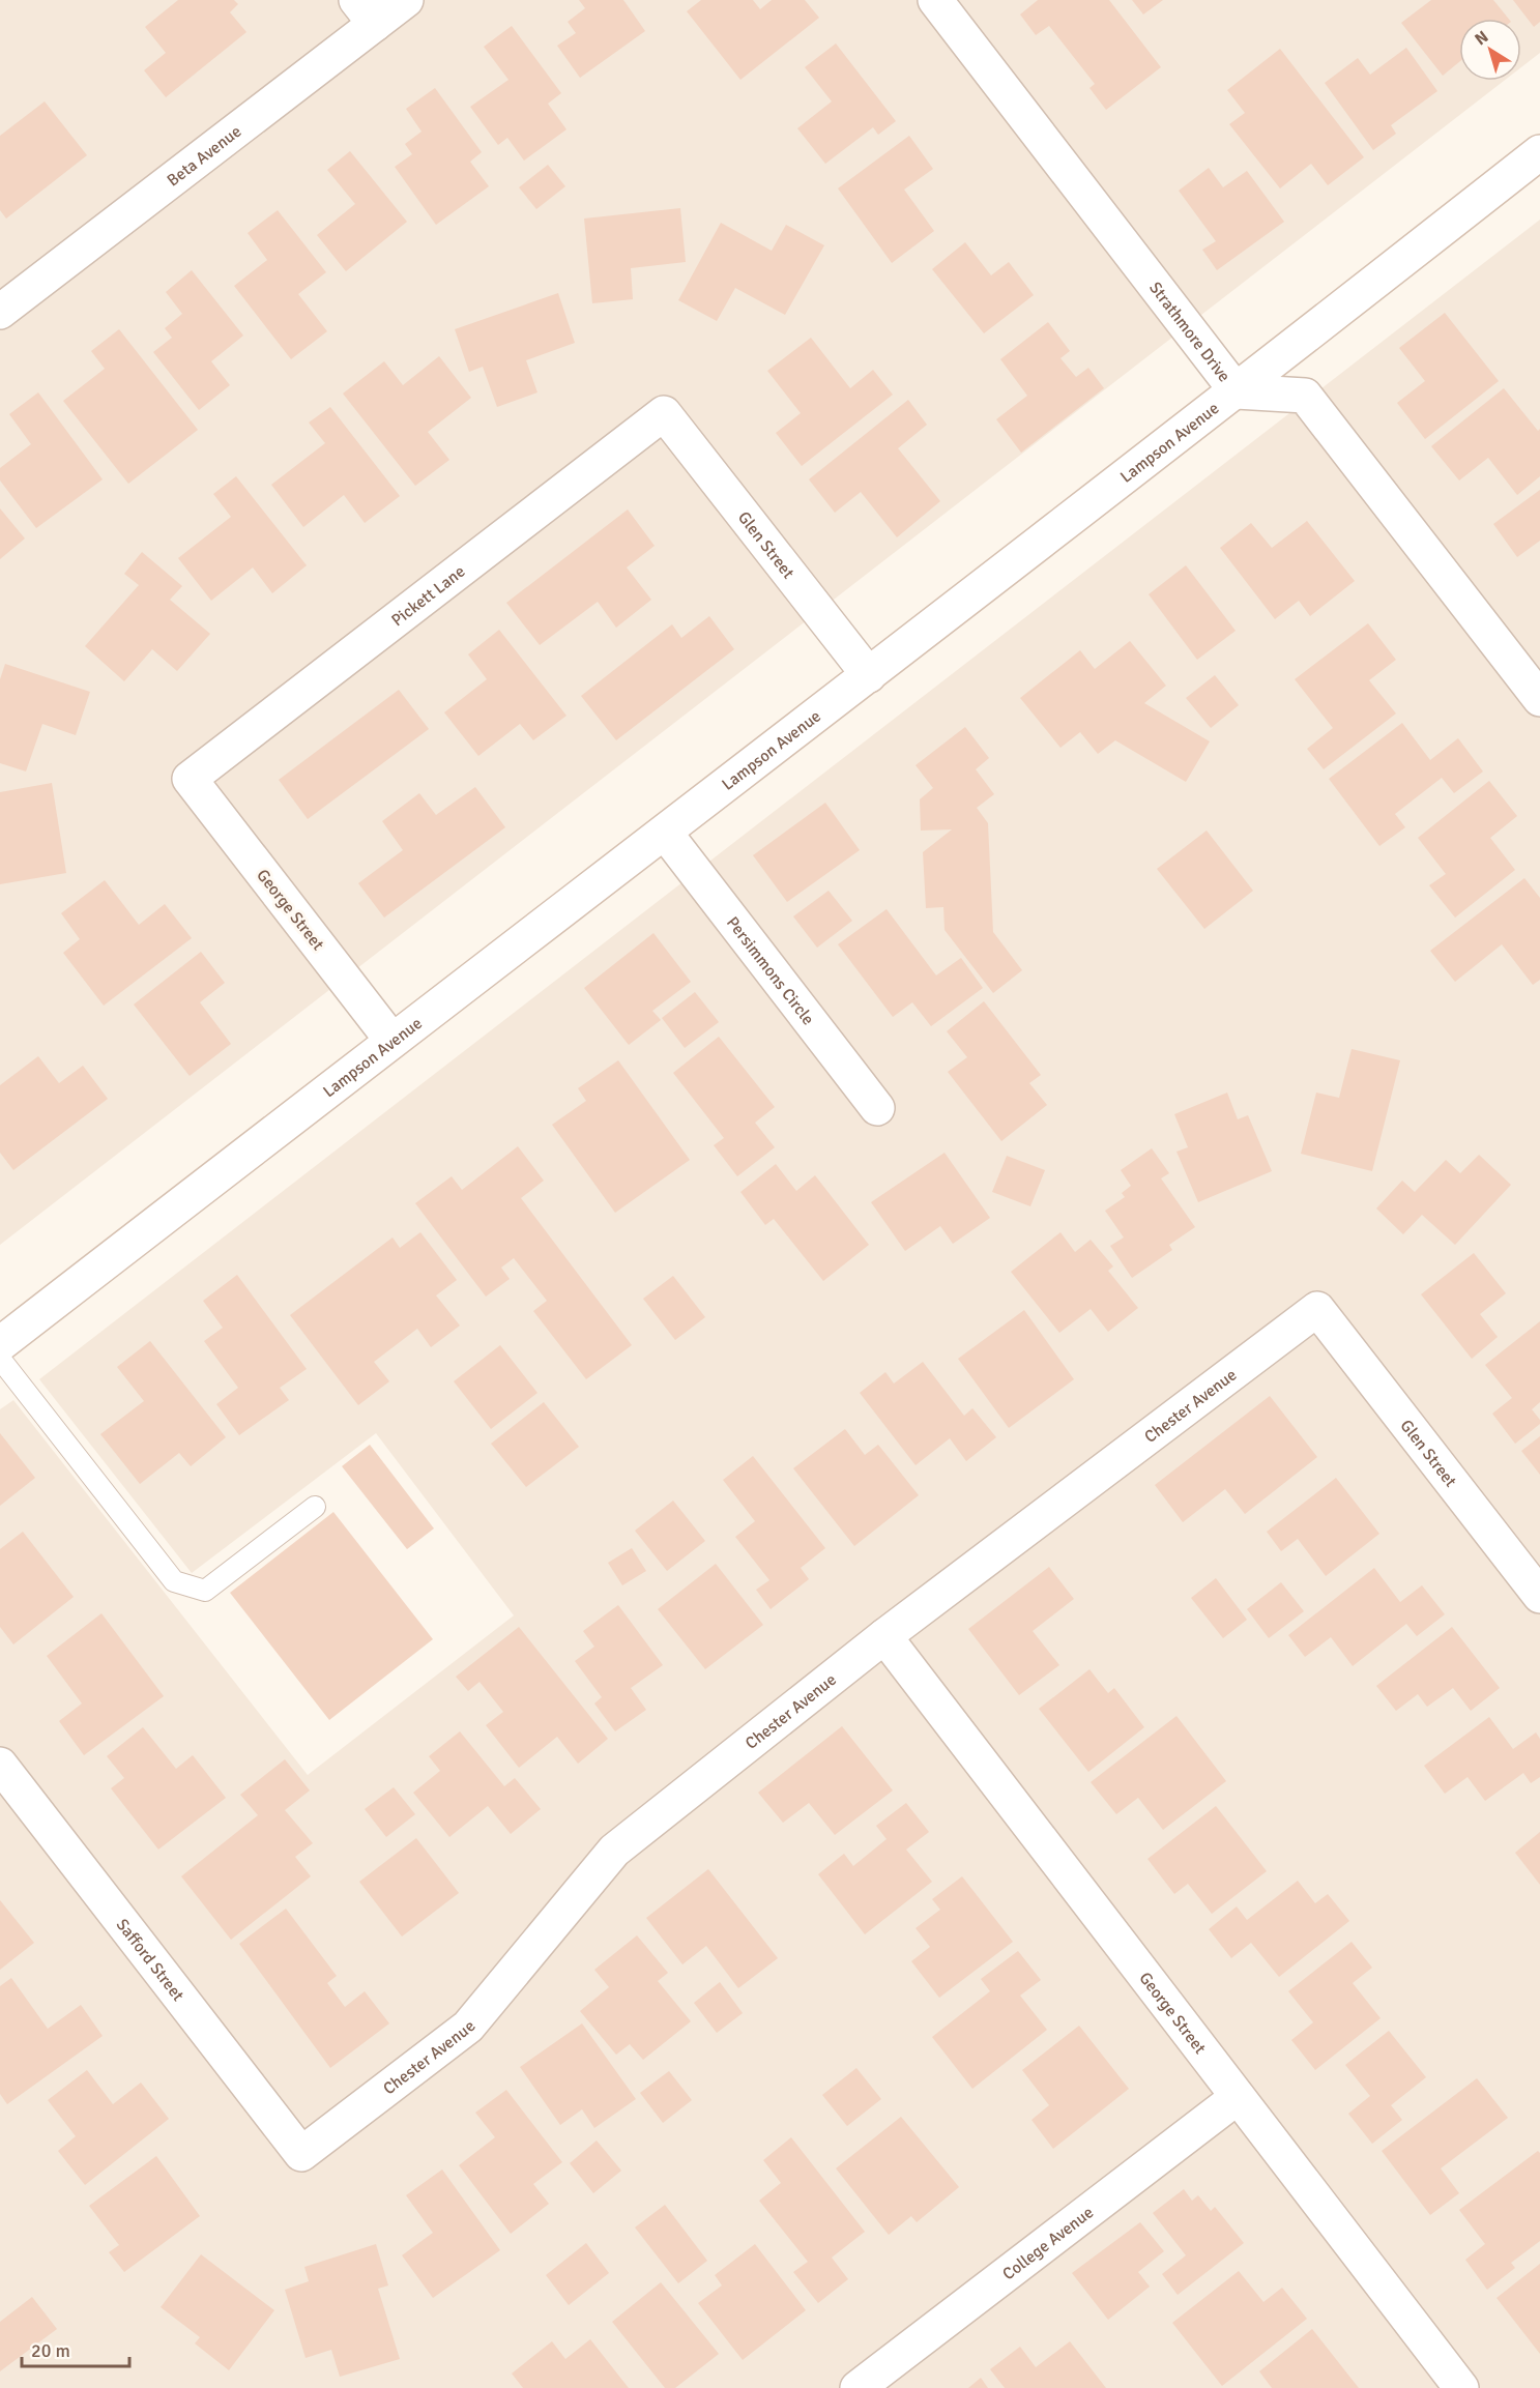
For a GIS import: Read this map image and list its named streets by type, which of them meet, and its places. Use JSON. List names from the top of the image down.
{
  "streets": {
    "street": [
      "Beta Avenue",
      "Strathmore Drive",
      "Lampson Avenue",
      "Glen Street",
      "Pickett Lane",
      "George Street",
      "Persimmons Circle",
      "Chester Avenue",
      "Safford Street",
      "College Avenue"
    ]
  },
  "crossings": [
    ["Strathmore Drive", "Lampson Avenue"],
    ["Lampson Avenue", "Glen Street"],
    ["Lampson Avenue", "George Street"],
    ["Lampson Avenue", "Persimmons Circle"],
    ["Glen Street", "Pickett Lane"],
    ["Glen Street", "Chester Avenue"],
    ["Pickett Lane", "George Street"],
    ["George Street", "Chester Avenue"],
    ["George Street", "College Avenue"],
    ["Chester Avenue", "Safford Street"]
  ],
  "scale_bar": "20 m",
  "north": "top left"
}
